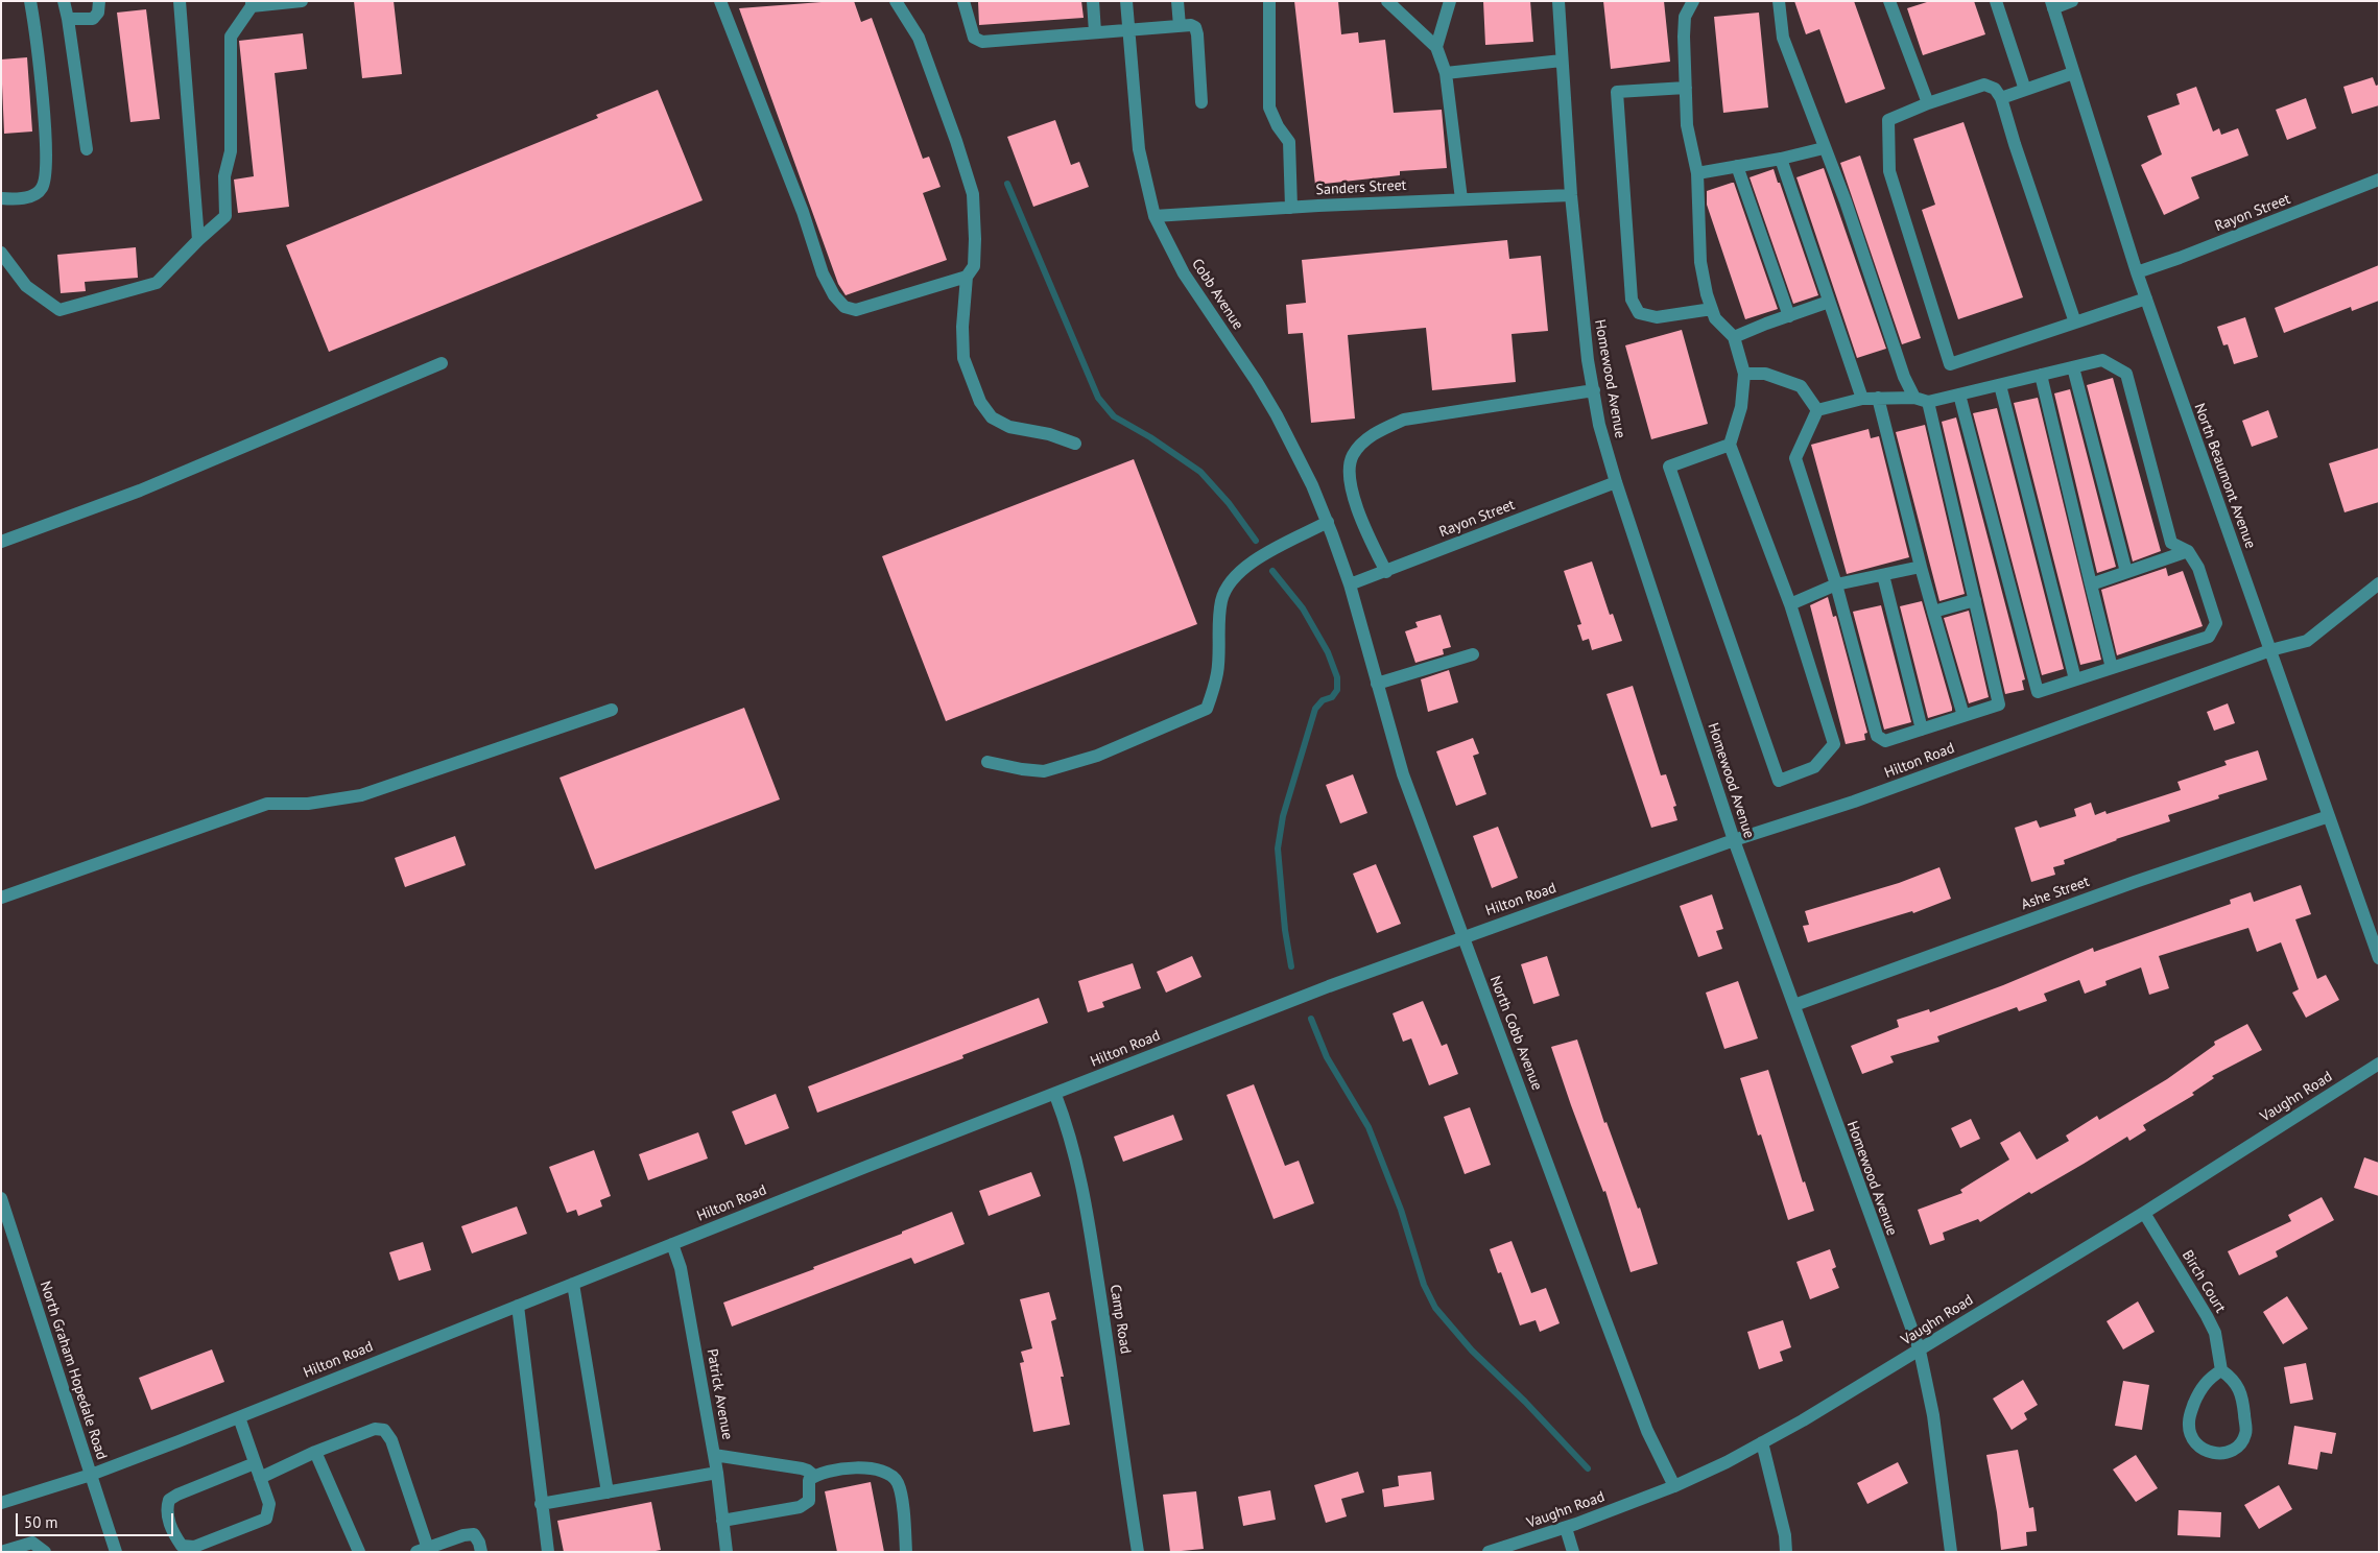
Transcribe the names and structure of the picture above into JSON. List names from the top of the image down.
{
  "streets": {
    "street": [
      "Sanders Street",
      "Rayon Street",
      "Cobb Avenue",
      "Homewood Avenue",
      "North Beaumont Avenue",
      "Hilton Road",
      "Ashe Street",
      "North Cobb Avenue",
      "Vaughn Road",
      "Birch Court",
      "Camp Road",
      "North Graham Hopedale Road",
      "Patrick Avenue"
    ]
  },
  "crossings": [
    ["Sanders Street", "Cobb Avenue"],
    ["Sanders Street", "Homewood Avenue"],
    ["Rayon Street", "Cobb Avenue"],
    ["Rayon Street", "Homewood Avenue"],
    ["Rayon Street", "North Beaumont Avenue"],
    ["Rayon Street", "North Cobb Avenue"],
    ["Cobb Avenue", "North Cobb Avenue"],
    ["Homewood Avenue", "Hilton Road"],
    ["Homewood Avenue", "Ashe Street"],
    ["Homewood Avenue", "Vaughn Road"],
    ["North Beaumont Avenue", "Hilton Road"],
    ["North Beaumont Avenue", "Ashe Street"],
    ["Hilton Road", "North Cobb Avenue"],
    ["Hilton Road", "Camp Road"],
    ["Hilton Road", "North Graham Hopedale Road"],
    ["Hilton Road", "Patrick Avenue"],
    ["North Cobb Avenue", "Vaughn Road"],
    ["Vaughn Road", "Birch Court"]
  ],
  "scale_bar": "50 m"
}
